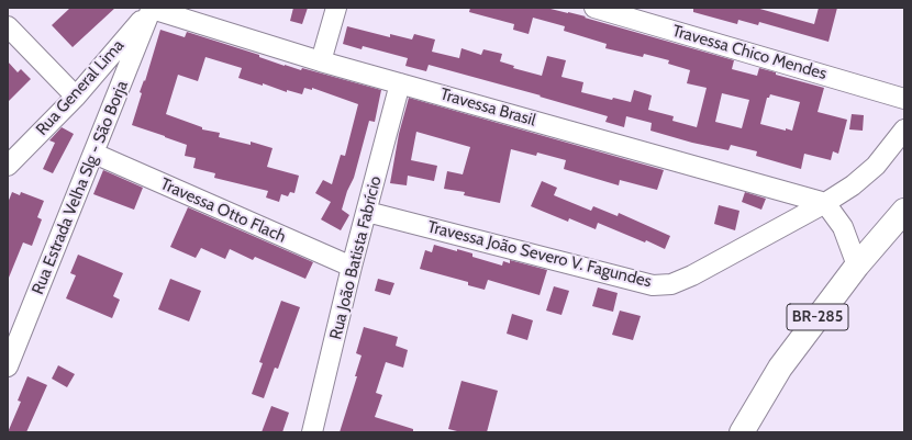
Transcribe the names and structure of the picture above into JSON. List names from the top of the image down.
{
  "streets": {
    "highway": ["BR-285"],
    "street": [
      "Travessa Chico Mendes",
      "Rua General Lima",
      "Travessa Brasil",
      "Rua Estrada Velha Slg - São Borja",
      "Travessa Otto Flach",
      "Travessa João Severo V. Fagundes",
      "Rua João Batista Fabrício"
    ]
  },
  "crossings": [
    ["Rua General Lima", "Travessa Brasil"],
    ["Rua General Lima", "Rua Estrada Velha Slg - São Borja"],
    ["Travessa Brasil", "Rua Estrada Velha Slg - São Borja"],
    ["Travessa Brasil", "Travessa João Severo V. Fagundes"],
    ["Travessa Brasil", "Rua João Batista Fabrício"],
    ["Rua Estrada Velha Slg - São Borja", "Travessa Otto Flach"],
    ["Travessa Otto Flach", "Rua João Batista Fabrício"],
    ["Travessa João Severo V. Fagundes", "Rua João Batista Fabrício"]
  ]
}
